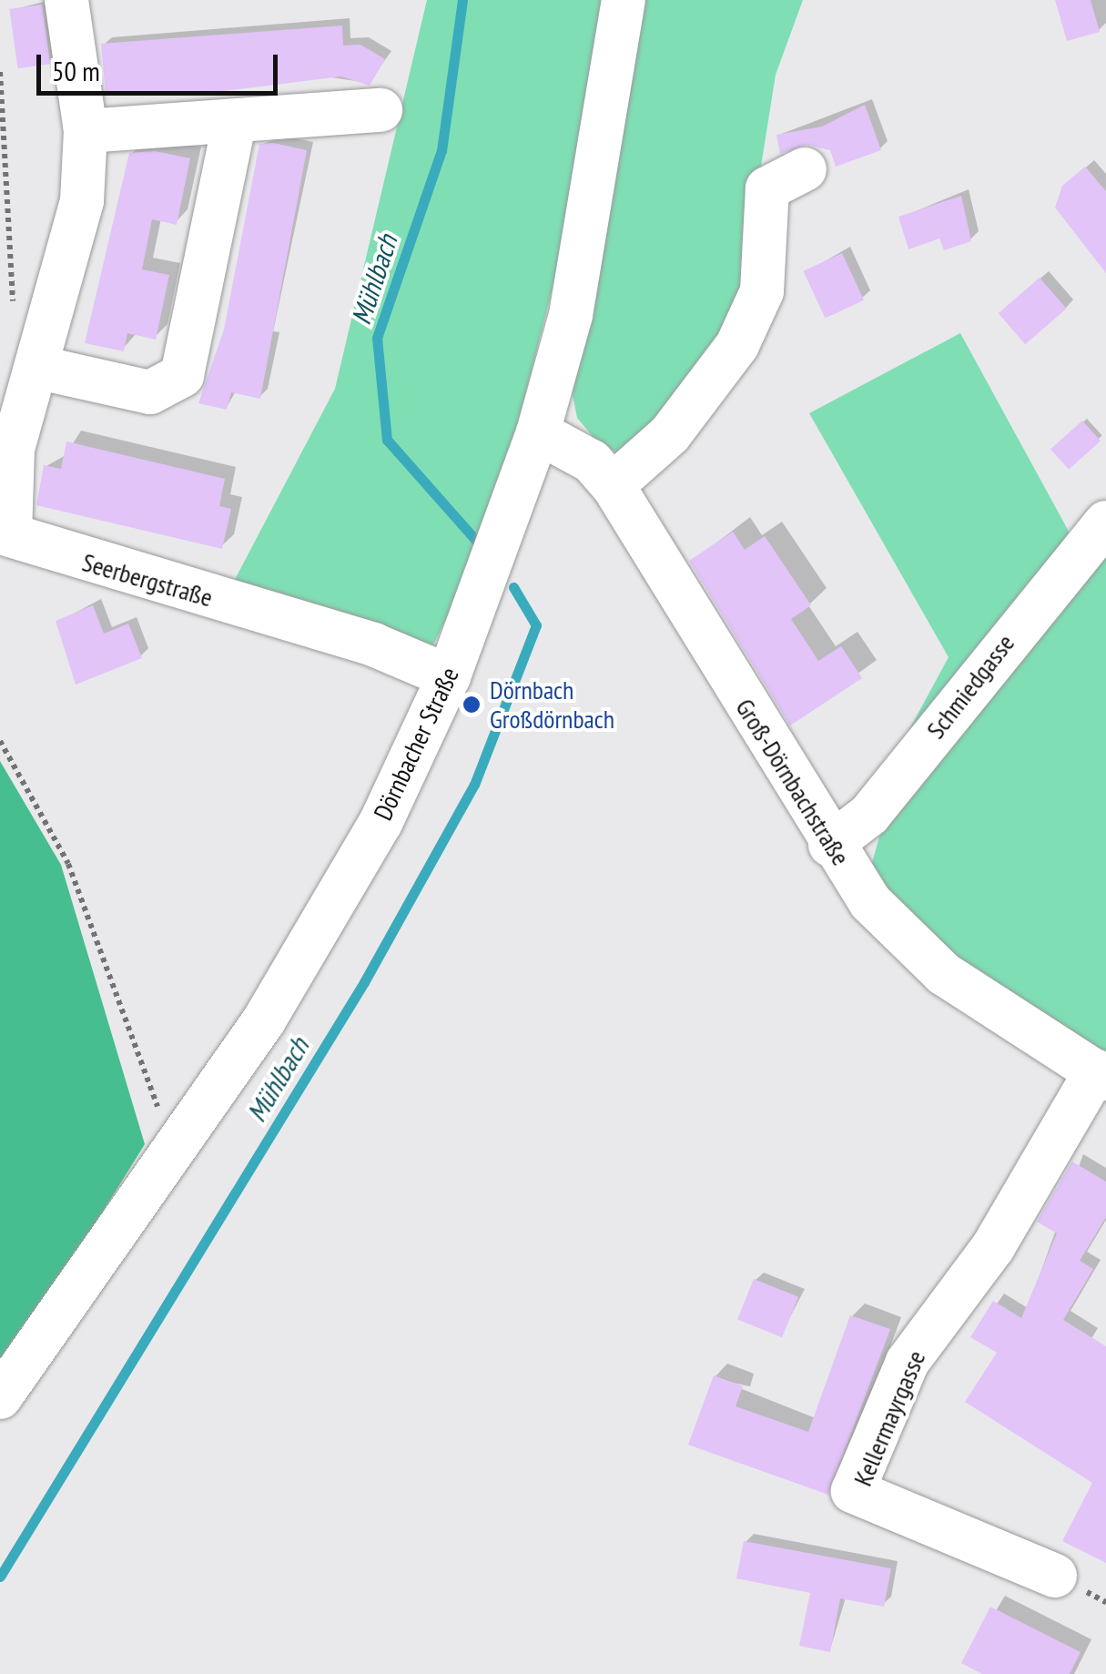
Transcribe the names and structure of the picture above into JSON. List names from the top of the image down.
{
  "streets": {
    "street": [
      "Seerbergstraße",
      "Schmiedgasse",
      "Dörnbacher Straße",
      "Groß-Dörnbachstraße",
      "Kellermayrgasse"
    ]
  },
  "crossings": [
    ["Seerbergstraße", "Dörnbacher Straße"],
    ["Schmiedgasse", "Groß-Dörnbachstraße"],
    ["Dörnbacher Straße", "Groß-Dörnbachstraße"],
    ["Groß-Dörnbachstraße", "Kellermayrgasse"]
  ],
  "water": ["Mühlbach"],
  "places": ["Dörnbach Großdörnbach"],
  "scale_bar": "50 m"
}
